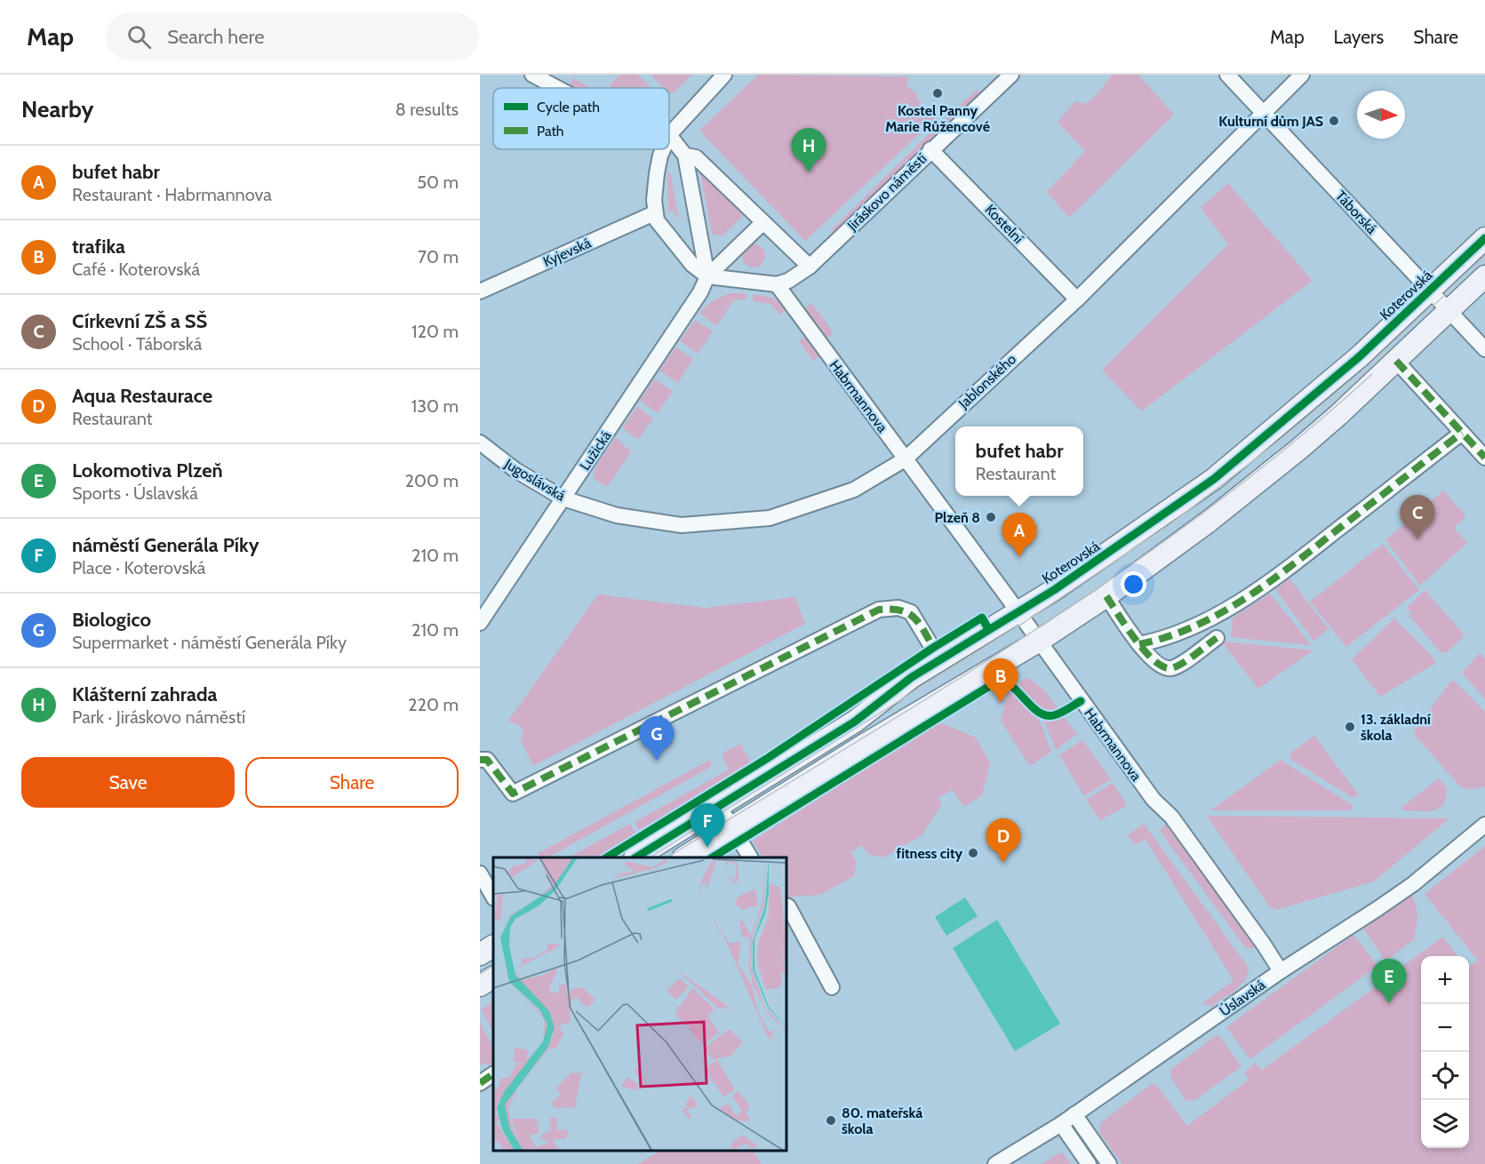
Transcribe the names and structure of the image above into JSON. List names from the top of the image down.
{
  "streets": {
    "street": [
      "Jiráskovo náměstí",
      "Táborská",
      "Kostelní",
      "Kyjevská",
      "Koterovská",
      "Jablonského",
      "Habrmannova",
      "Lužická",
      "Jugoslávská",
      "Úslavská"
    ]
  },
  "crossings": [
    ["Jiráskovo náměstí", "Kostelní"],
    ["Jiráskovo náměstí", "Habrmannova"],
    ["Táborská", "Koterovská"],
    ["Táborská", "Jablonského"],
    ["Kostelní", "Jablonského"],
    ["Koterovská", "Habrmannova"],
    ["Jablonského", "Habrmannova"],
    ["Jablonského", "Jugoslávská"],
    ["Habrmannova", "Úslavská"],
    ["Lužická", "Jugoslávská"]
  ],
  "places": [
    "Kostel Panny Marie Růžencové",
    "Kulturní dům JAS",
    "Plzeň 8",
    "13. základní škola",
    "fitness city",
    "80. mateřská škola"
  ],
  "legend": ["Cycle path", "Path"],
  "north": "right",
  "page": {
    "header": "Map",
    "search": "Search here",
    "nav": ["Map", "Layers", "Share"],
    "heading": ["Nearby", "8 results"],
    "pins": [
      "H",
      "C",
      "A",
      "B",
      "G",
      "F",
      "D",
      "E"
    ],
    "list": [
      {
        "mark": "A",
        "name": "bufet habr",
        "note": "Restaurant · Habrmannova",
        "value": "50 m"
      },
      {
        "mark": "B",
        "name": "trafika",
        "note": "Café · Koterovská",
        "value": "70 m"
      },
      {
        "mark": "C",
        "name": "Církevní ZŠ a SŠ",
        "note": "School · Táborská",
        "value": "120 m"
      },
      {
        "mark": "D",
        "name": "Aqua Restaurace",
        "note": "Restaurant",
        "value": "130 m"
      },
      {
        "mark": "E",
        "name": "Lokomotiva Plzeň",
        "note": "Sports · Úslavská",
        "value": "200 m"
      },
      {
        "mark": "F",
        "name": "náměstí Generála Píky",
        "note": "Place · Koterovská",
        "value": "210 m"
      },
      {
        "mark": "G",
        "name": "Biologico",
        "note": "Supermarket · náměstí Generála Píky",
        "value": "210 m"
      },
      {
        "mark": "H",
        "name": "Klášterní zahrada",
        "note": "Park · Jiráskovo náměstí",
        "value": "220 m"
      }
    ],
    "popup": ["bufet habr", "Restaurant"],
    "buttons": ["Save", "Share"],
    "map_buttons": ["+", "−"]
  }
}
